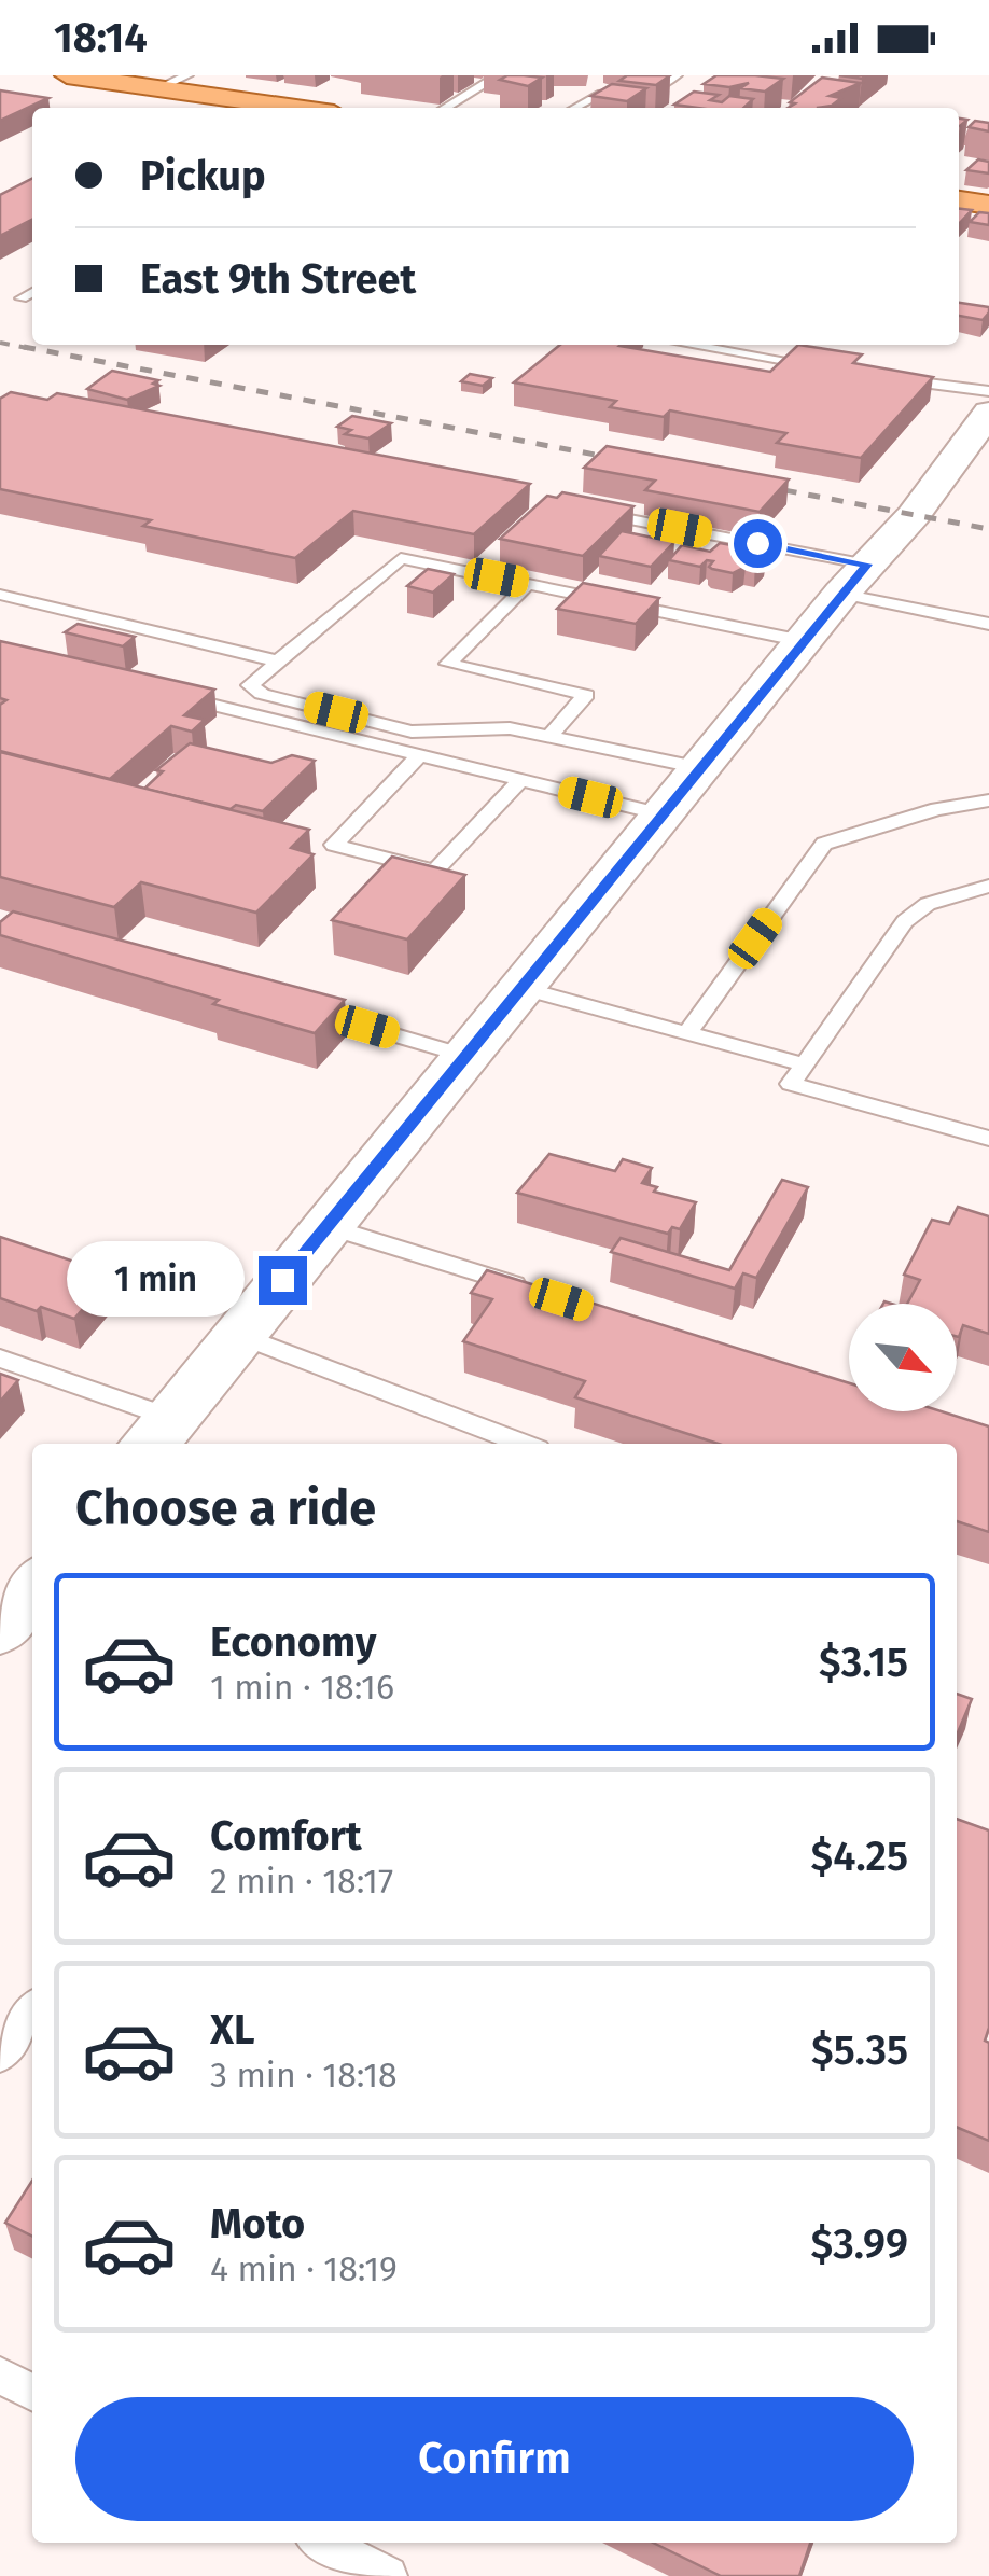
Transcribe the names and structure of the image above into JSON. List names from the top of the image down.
{
  "north": "bottom right",
  "page": {
    "status": "18:14",
    "banner": ["Pickup", "East 9th Street"],
    "bubble": "1 min",
    "heading": "Choose a ride",
    "list": [
      {
        "name": "Economy",
        "note": "1 min · 18:16",
        "value": "$3.15"
      },
      {
        "name": "Comfort",
        "note": "2 min · 18:17",
        "value": "$4.25"
      },
      {
        "name": "XL",
        "note": "3 min · 18:18",
        "value": "$5.35"
      },
      {
        "name": "Moto",
        "note": "4 min · 18:19",
        "value": "$3.99"
      }
    ],
    "buttons": "Confirm"
  }
}
